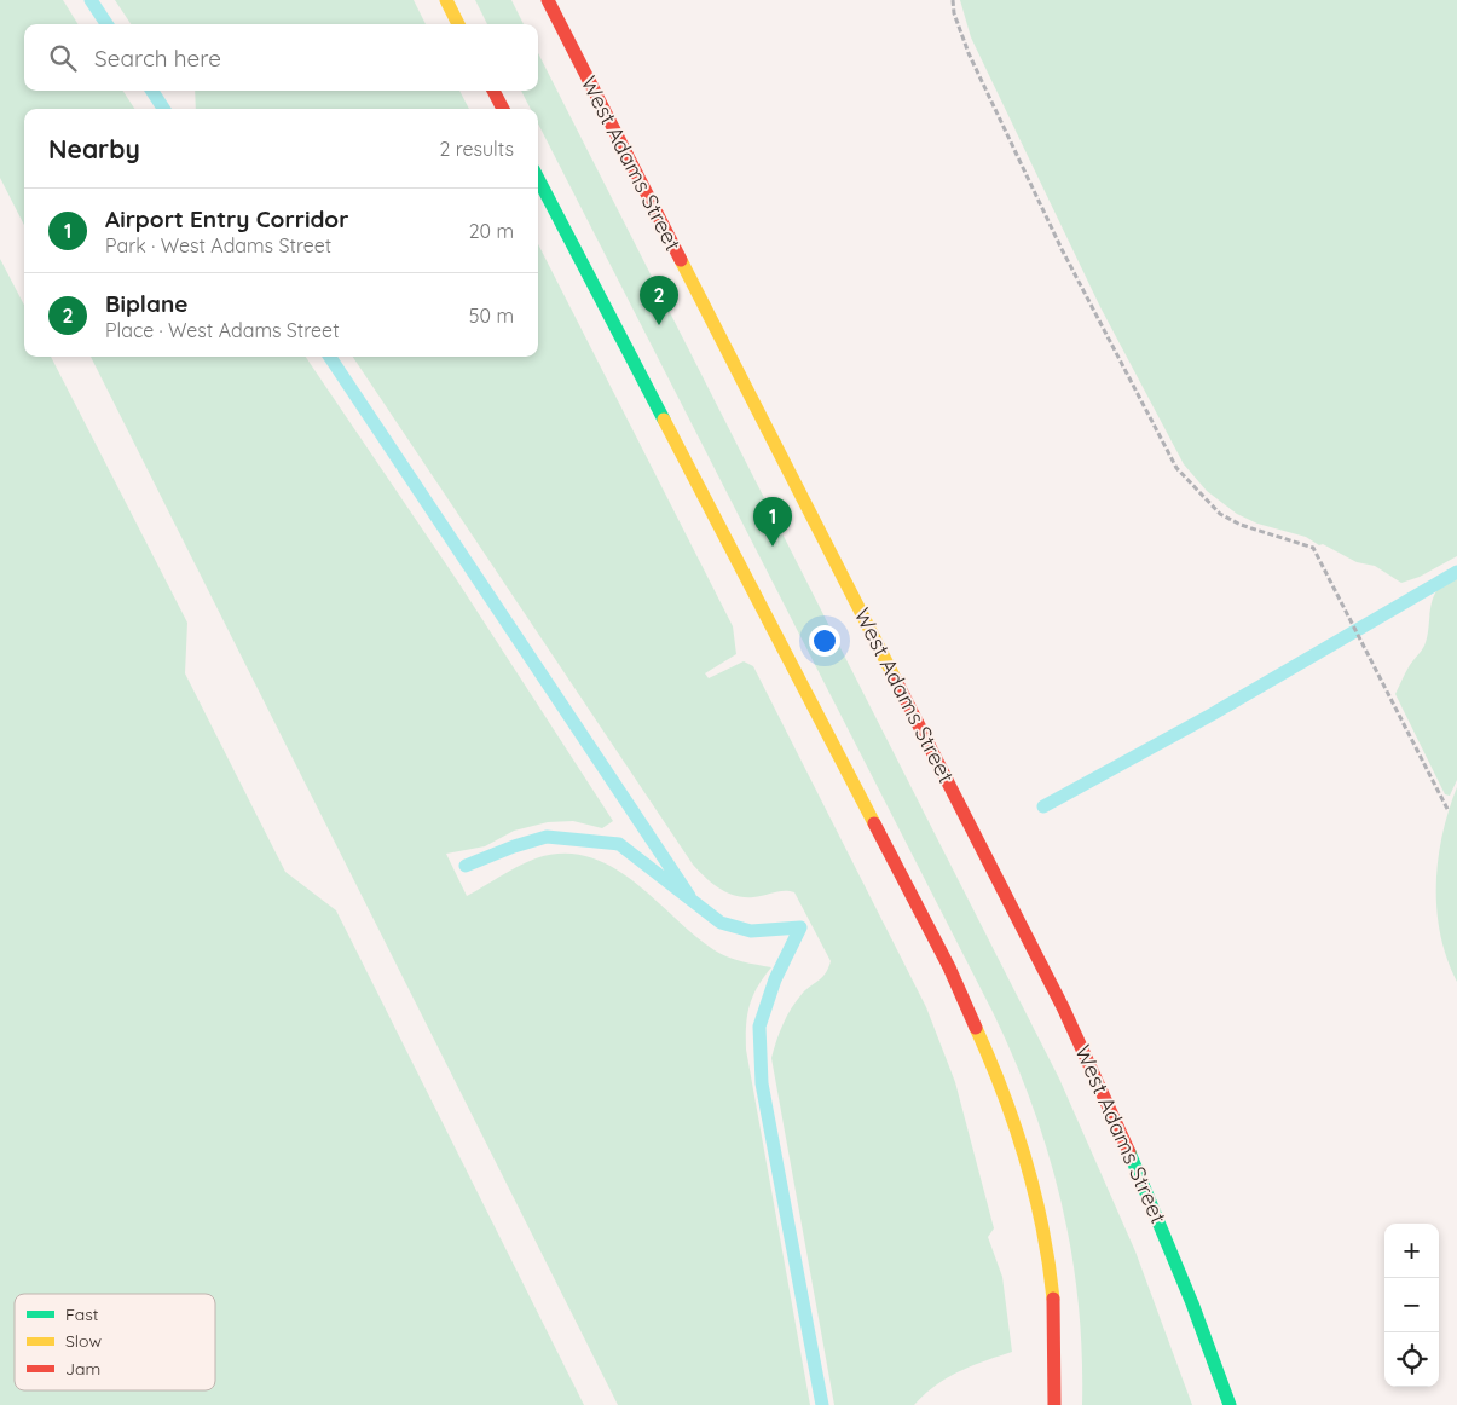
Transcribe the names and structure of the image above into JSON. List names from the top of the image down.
{
  "streets": {
    "main road": ["West Adams Street"]
  },
  "legend": ["Fast", "Slow", "Jam"],
  "page": {
    "search": "Search here",
    "heading": ["Nearby", "2 results"],
    "list": [
      {
        "mark": "1",
        "name": "Airport Entry Corridor",
        "note": "Park · West Adams Street",
        "value": "20 m"
      },
      {
        "mark": "2",
        "name": "Biplane",
        "note": "Place · West Adams Street",
        "value": "50 m"
      }
    ],
    "pins": ["2", "1"],
    "map_buttons": ["+", "−"]
  }
}
